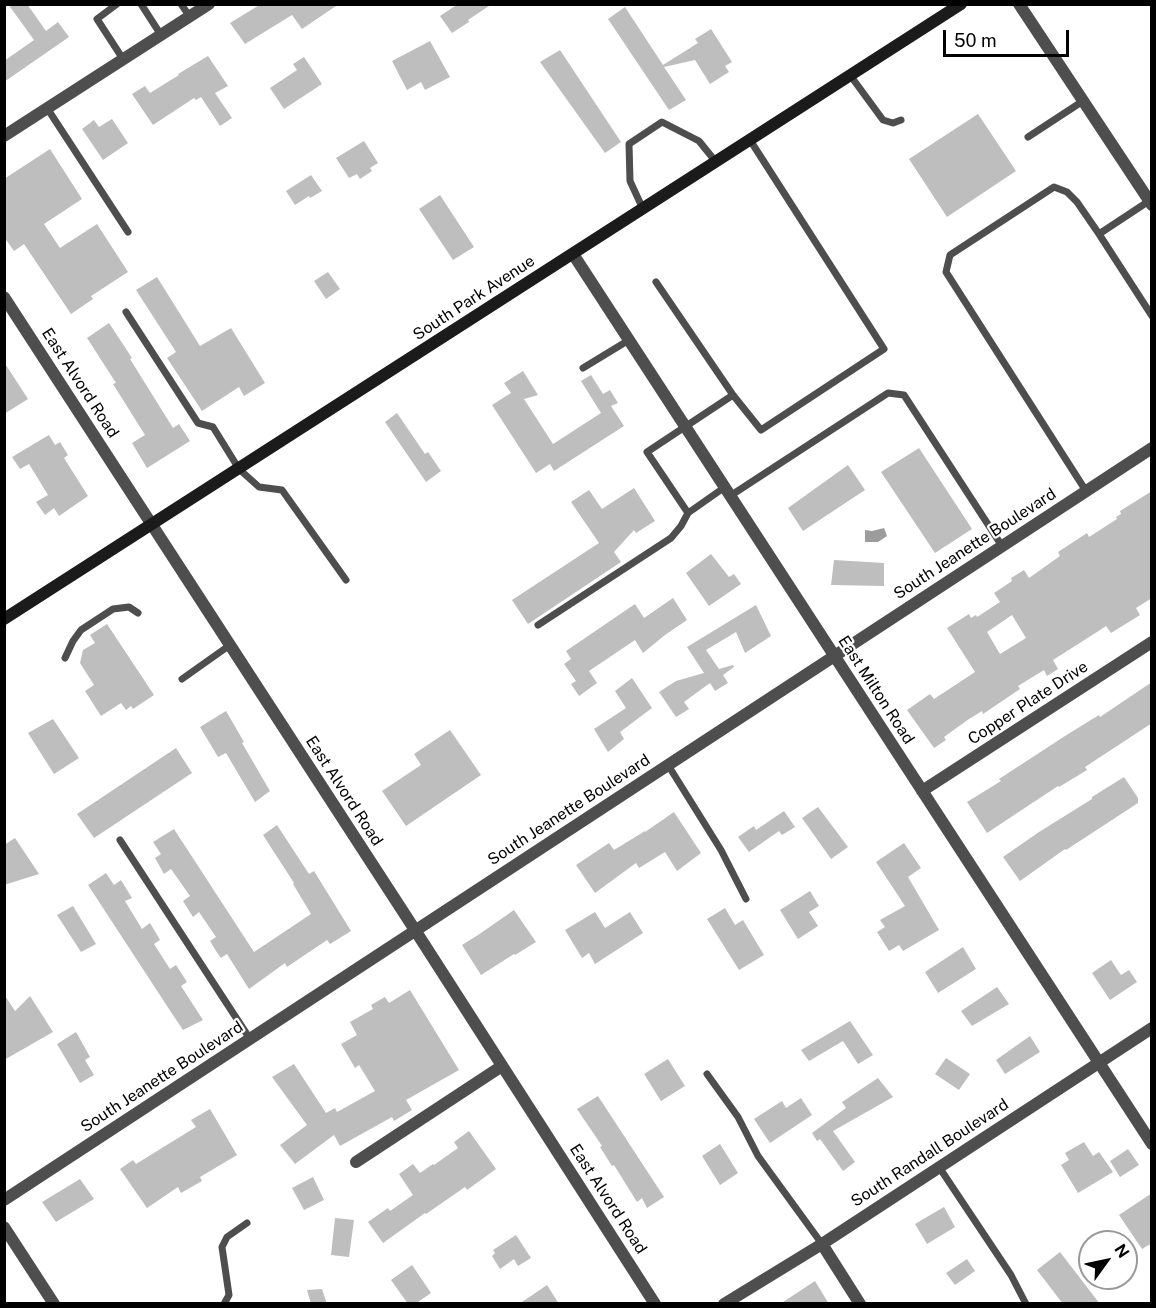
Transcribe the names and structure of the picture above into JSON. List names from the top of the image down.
{
  "streets": {
    "main road": ["South Park Avenue"],
    "street": [
      "East Alvord Road",
      "South Jeanette Boulevard",
      "East Milton Road",
      "Copper Plate Drive",
      "South Randall Boulevard"
    ]
  },
  "crossings": [
    ["South Park Avenue", "East Alvord Road"],
    ["South Park Avenue", "East Milton Road"],
    ["East Alvord Road", "South Jeanette Boulevard"],
    ["South Jeanette Boulevard", "East Milton Road"],
    ["East Milton Road", "Copper Plate Drive"],
    ["East Milton Road", "South Randall Boulevard"]
  ],
  "scale_bar": "50 m",
  "north": "top right"
}
